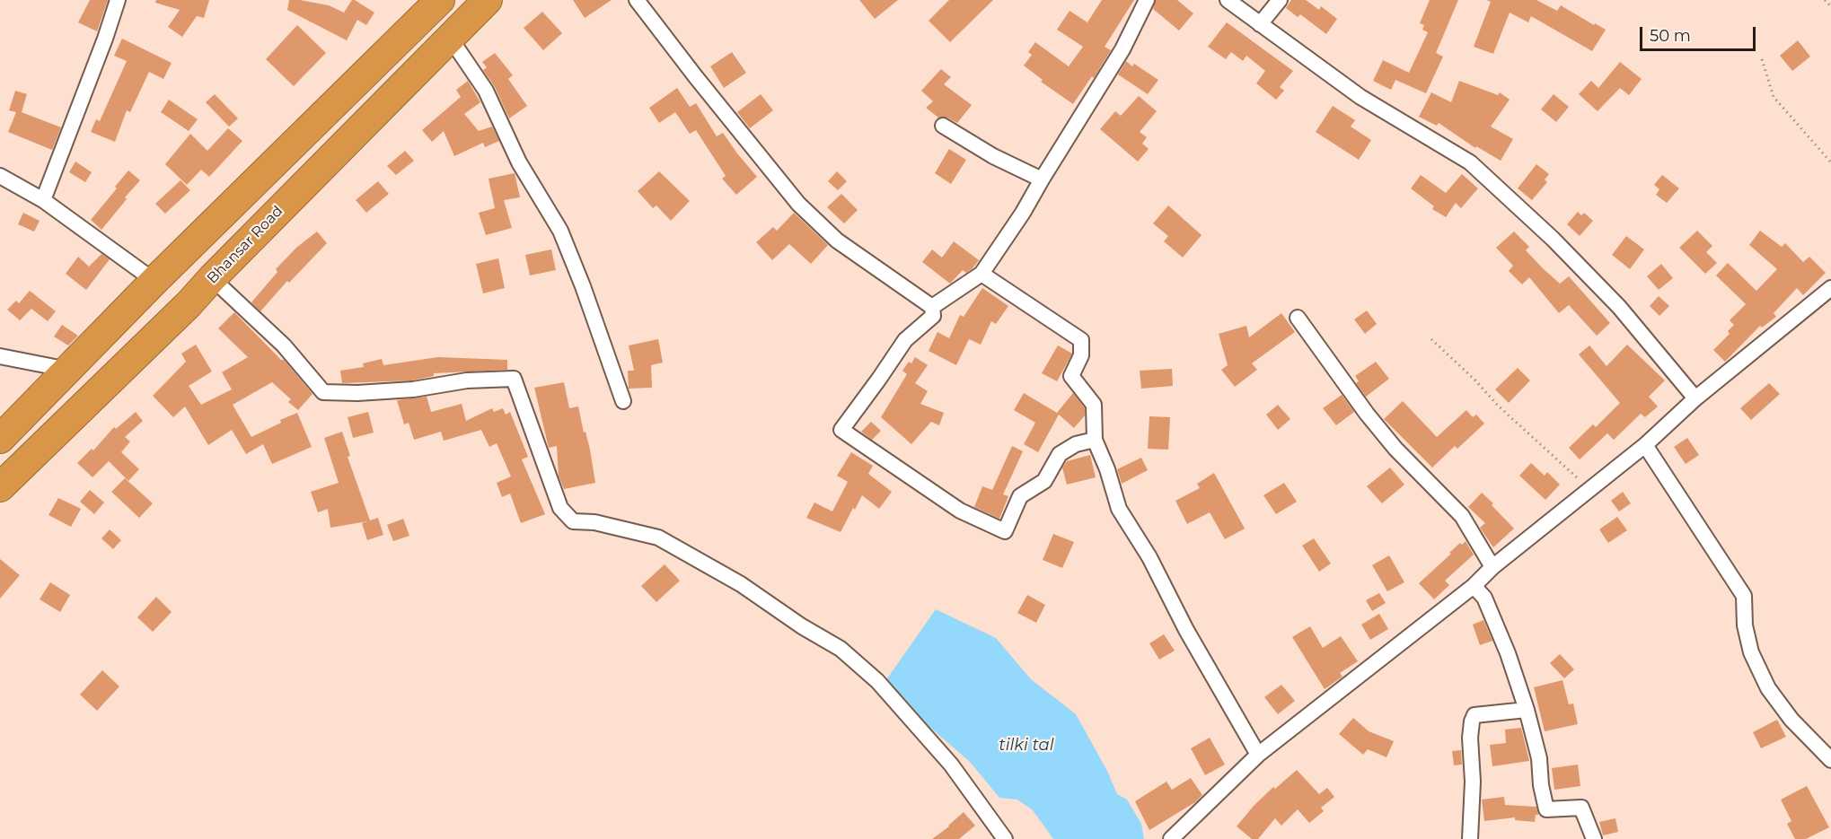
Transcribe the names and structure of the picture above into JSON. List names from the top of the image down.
{
  "streets": {
    "highway": ["Bhansar Road"]
  },
  "water": ["tilki tal"],
  "scale_bar": "50 m"
}
